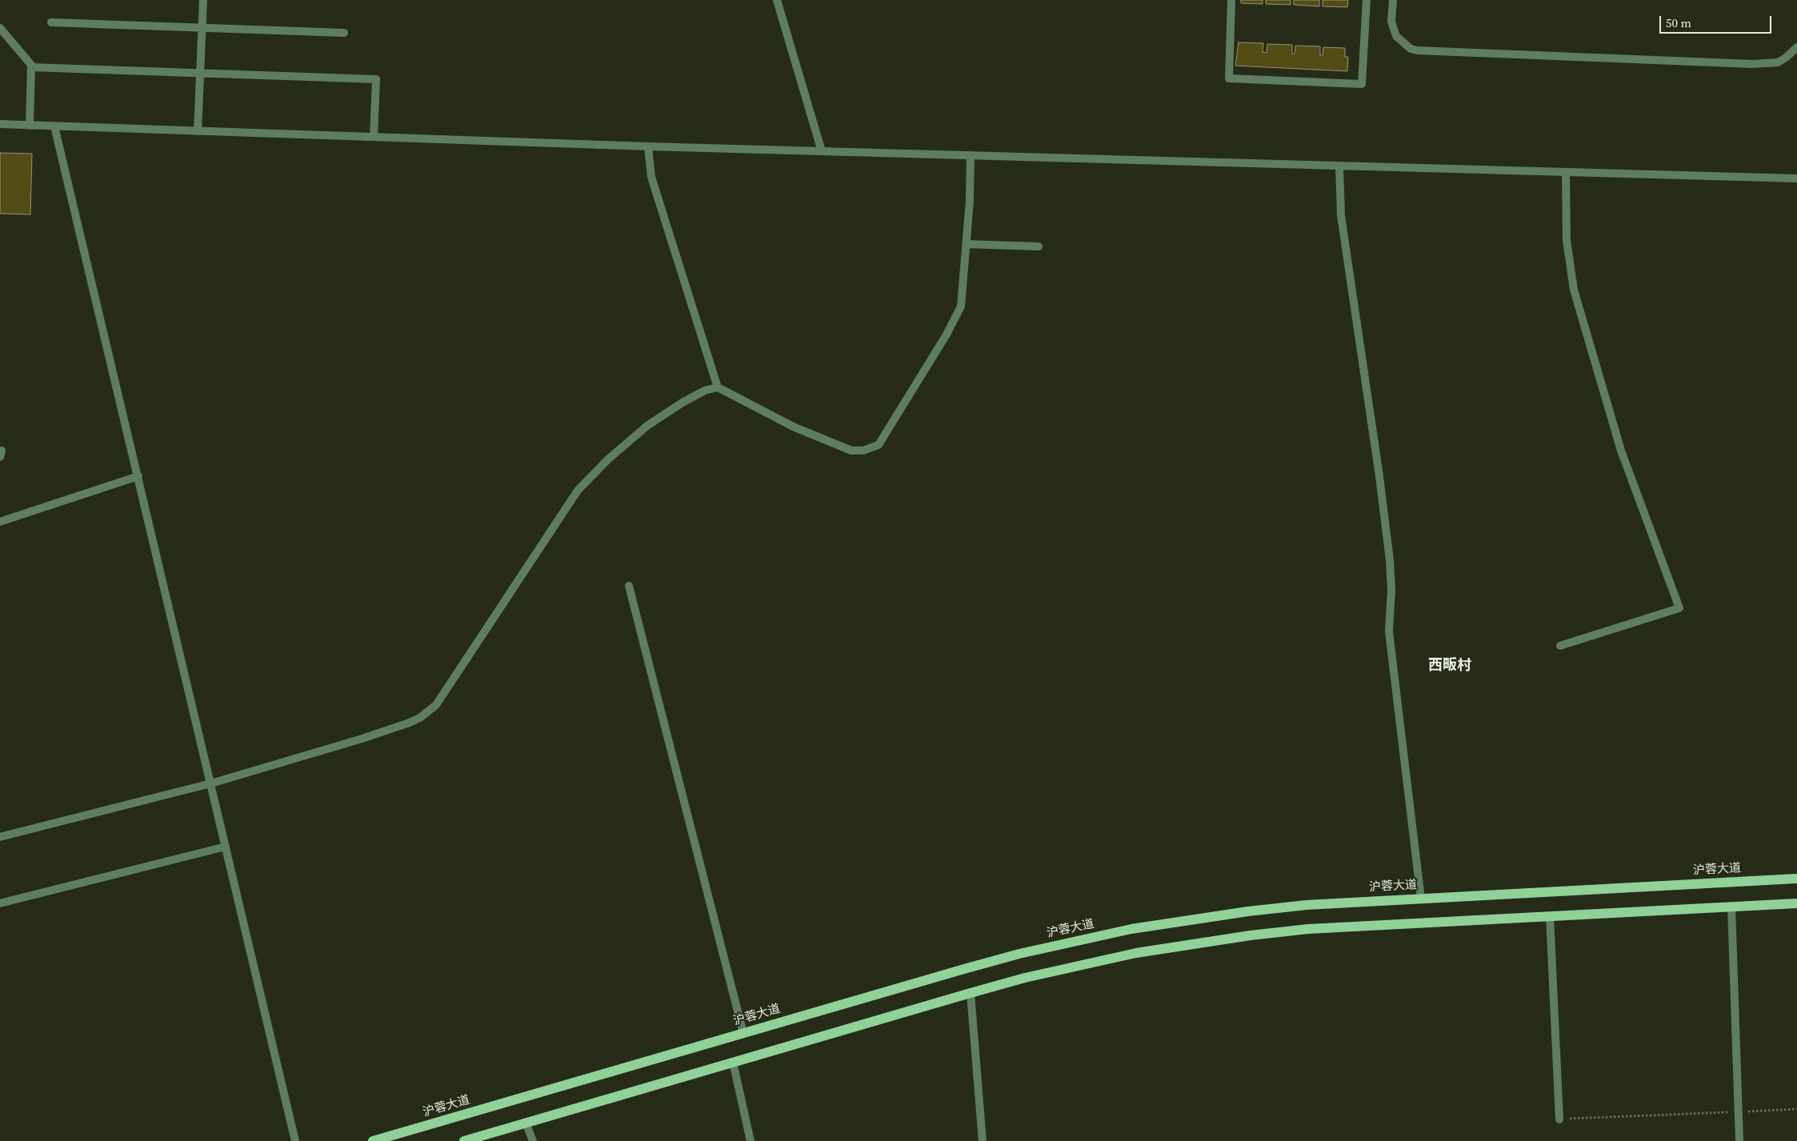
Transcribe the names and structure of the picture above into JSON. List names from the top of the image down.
{
  "streets": {
    "main road": ["沪蓉大道"]
  },
  "districts": ["西畈村"],
  "scale_bar": "50 m"
}
